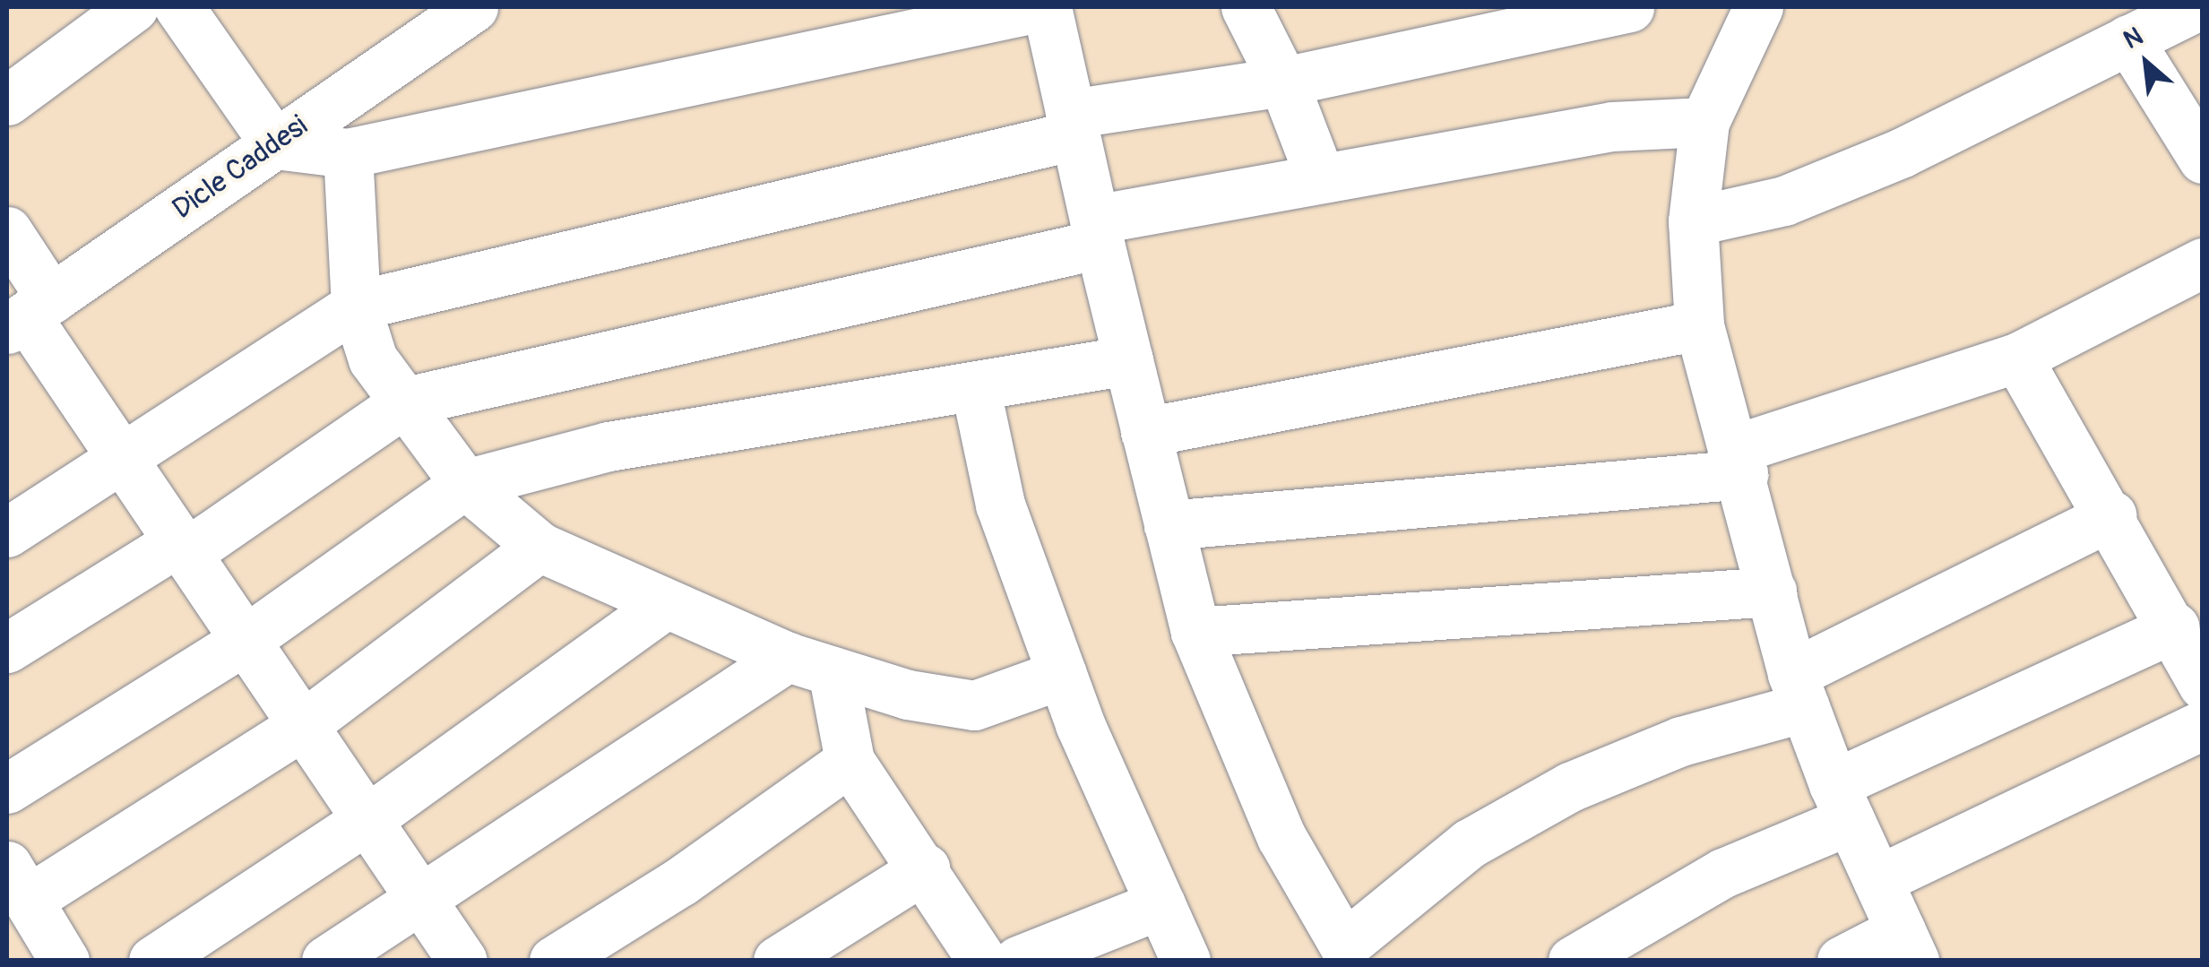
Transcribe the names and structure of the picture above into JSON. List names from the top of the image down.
{
  "streets": {
    "street": ["Dicle Caddesi"]
  },
  "north": "top left"
}
